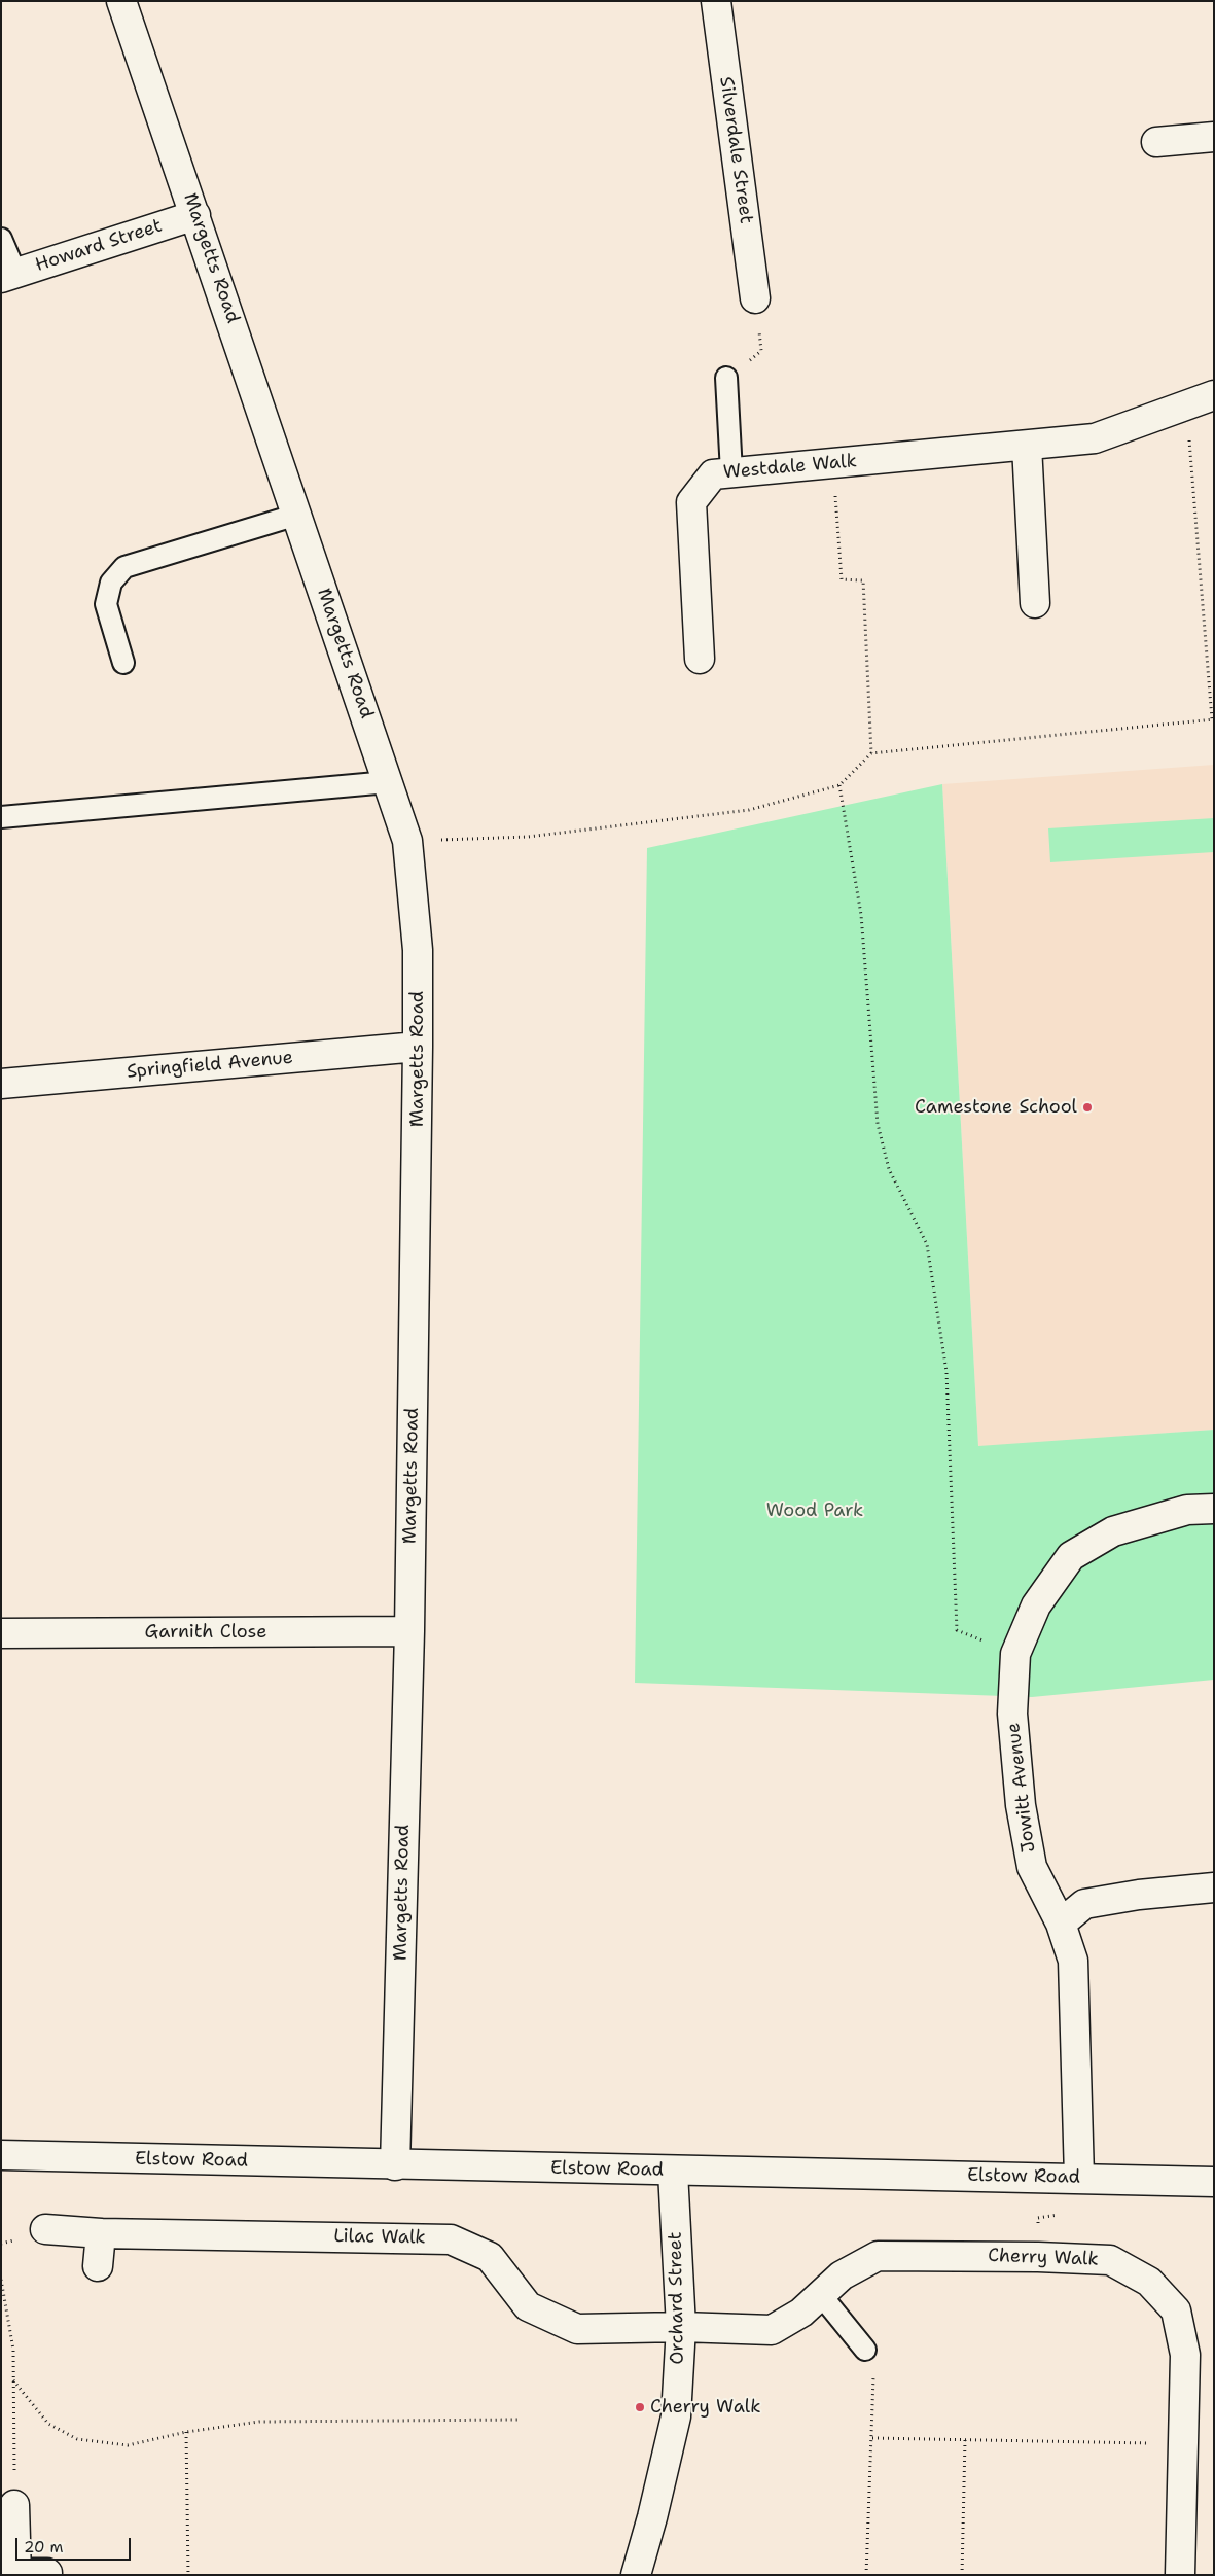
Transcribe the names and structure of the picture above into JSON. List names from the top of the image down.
{
  "streets": {
    "street": [
      "Silverdale Street",
      "Howard Street",
      "Margetts Road",
      "Westdale Walk",
      "Springfield Avenue",
      "Garnith Close",
      "Jowitt Avenue",
      "Elstow Road",
      "Lilac Walk",
      "Cherry Walk",
      "Orchard Street"
    ]
  },
  "crossings": [
    ["Howard Street", "Margetts Road"],
    ["Margetts Road", "Springfield Avenue"],
    ["Margetts Road", "Garnith Close"],
    ["Margetts Road", "Elstow Road"],
    ["Jowitt Avenue", "Elstow Road"],
    ["Elstow Road", "Orchard Street"],
    ["Lilac Walk", "Cherry Walk"],
    ["Lilac Walk", "Orchard Street"],
    ["Cherry Walk", "Orchard Street"]
  ],
  "parks": ["Wood Park"],
  "places": ["Camestone School", "Cherry Walk"],
  "scale_bar": "20 m"
}
